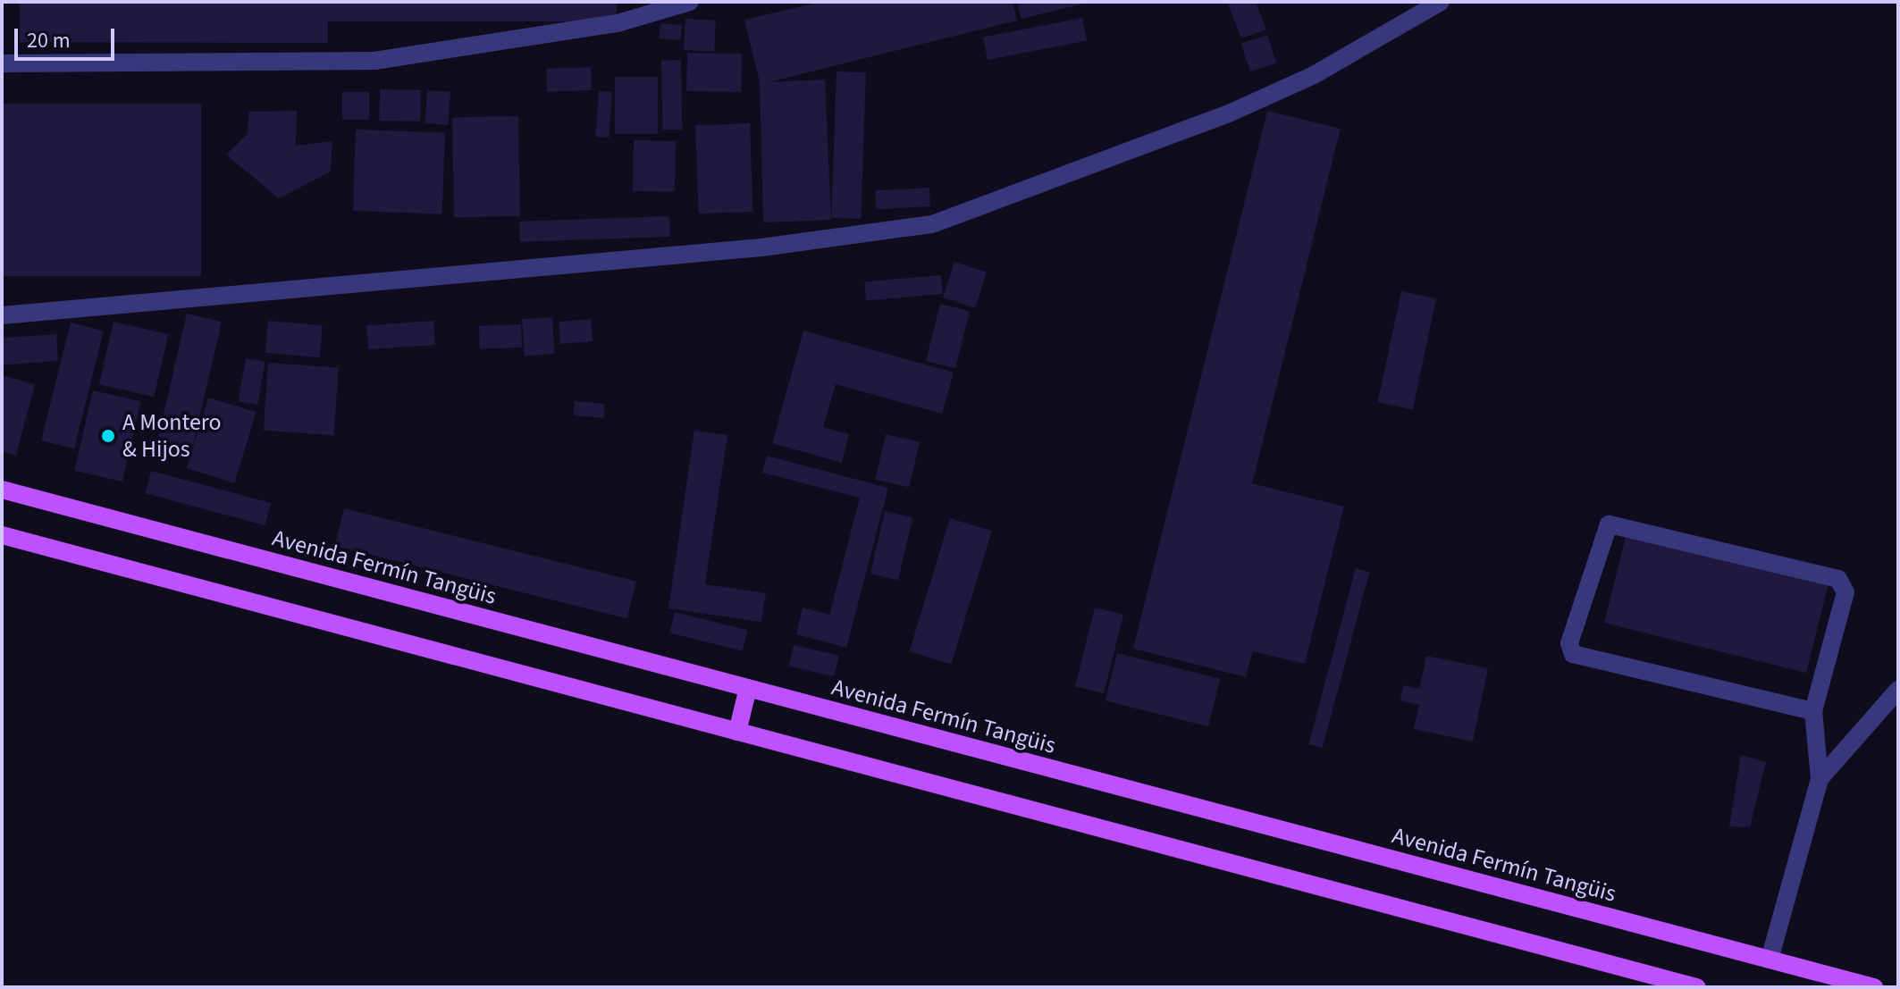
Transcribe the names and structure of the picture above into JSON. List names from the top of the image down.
{
  "streets": {
    "main road": ["Avenida Fermín Tangüis"]
  },
  "places": ["A Montero & Hijos"],
  "scale_bar": "20 m"
}
